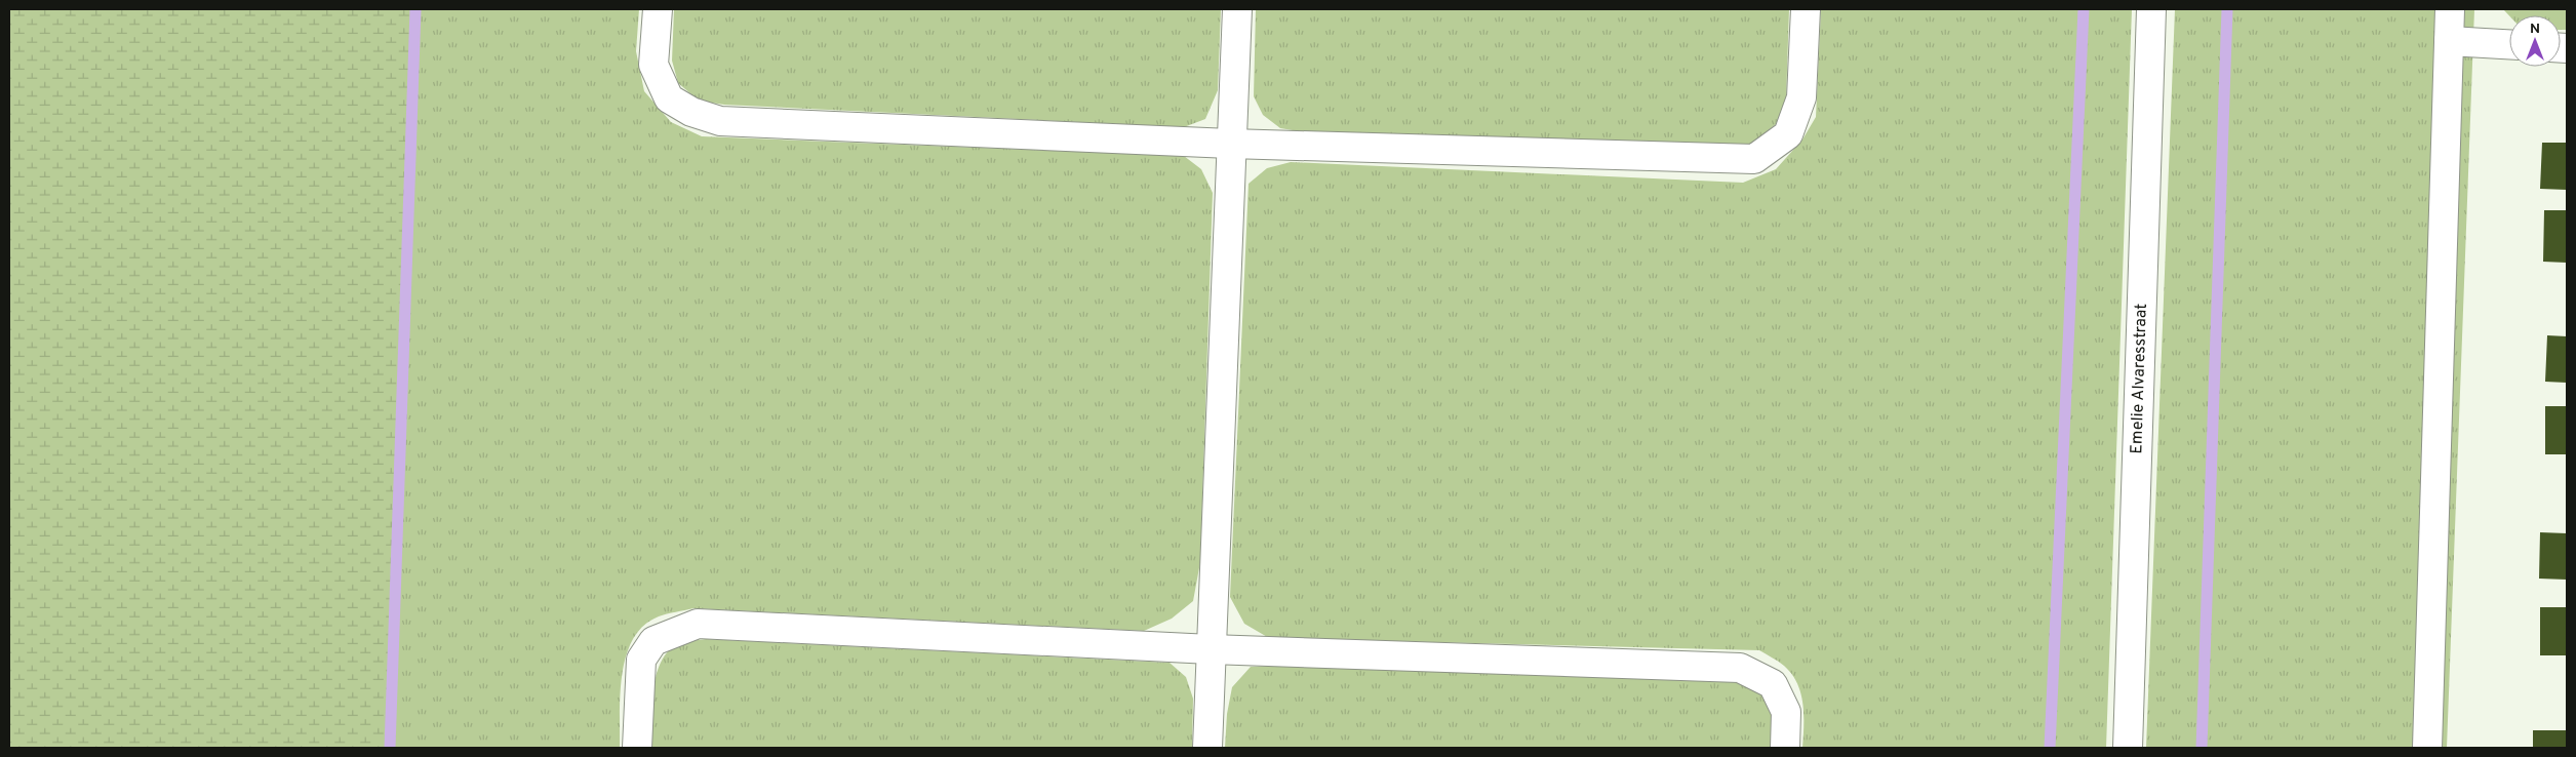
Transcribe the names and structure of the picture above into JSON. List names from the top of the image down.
{
  "streets": {
    "street": ["Emelie Alvaresstraat"]
  },
  "north": "top"
}
